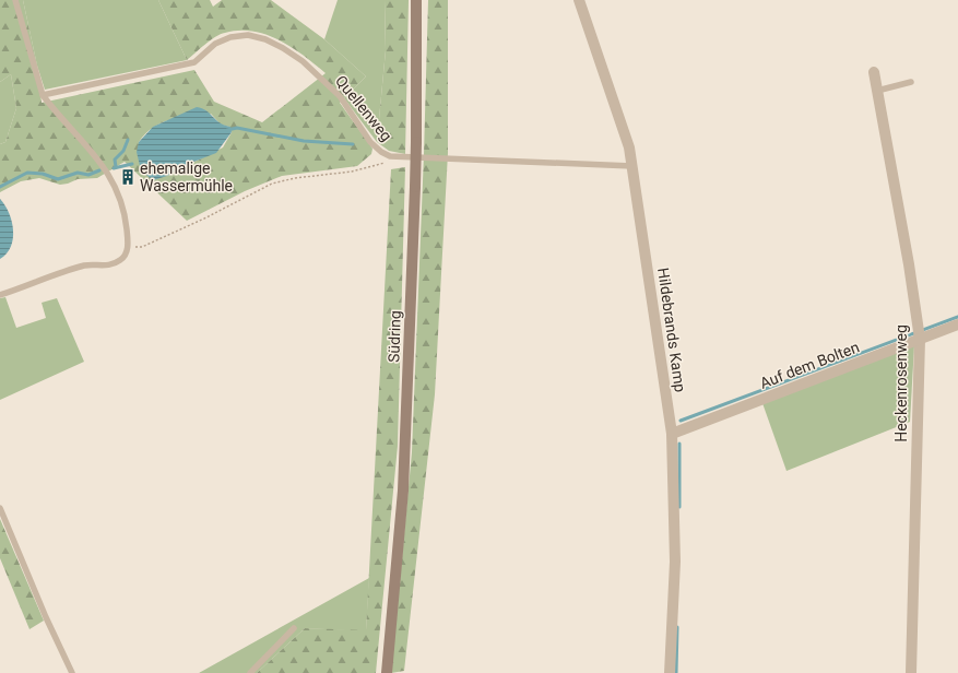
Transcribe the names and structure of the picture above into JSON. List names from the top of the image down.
{
  "streets": {
    "main road": ["Südring"],
    "street": ["Hildebrands Kamp", "Auf dem Bolten", "Heckenrosenweg"],
    "lane": ["Quellenweg"]
  },
  "crossings": [
    ["Quellenweg", "Hildebrands Kamp"],
    ["Hildebrands Kamp", "Auf dem Bolten"],
    ["Auf dem Bolten", "Heckenrosenweg"]
  ],
  "places": {
    "building": ["ehemalige Wassermühle"]
  }
}
